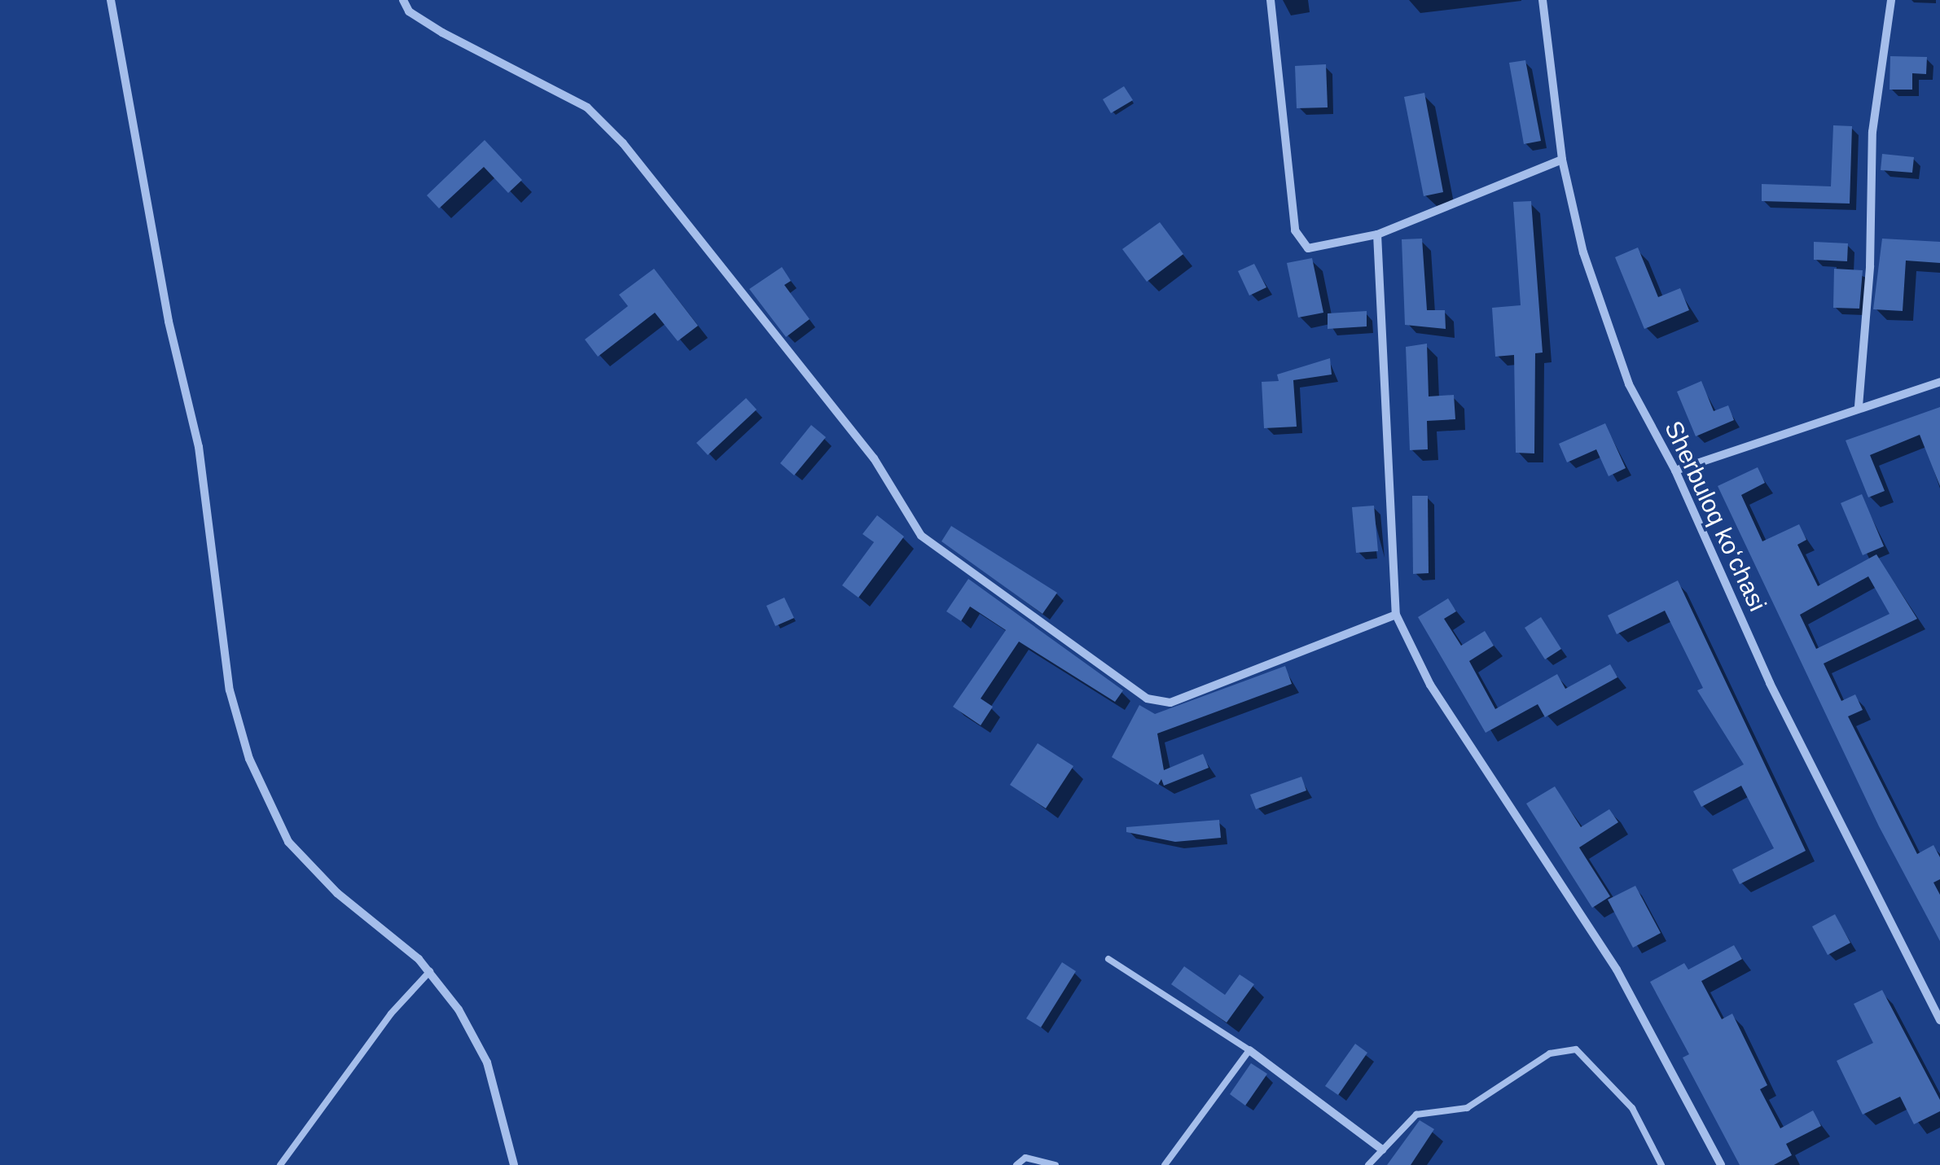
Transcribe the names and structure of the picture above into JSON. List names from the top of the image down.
{
  "streets": {
    "street": ["Sherbuloq koʻchasi"]
  }
}
